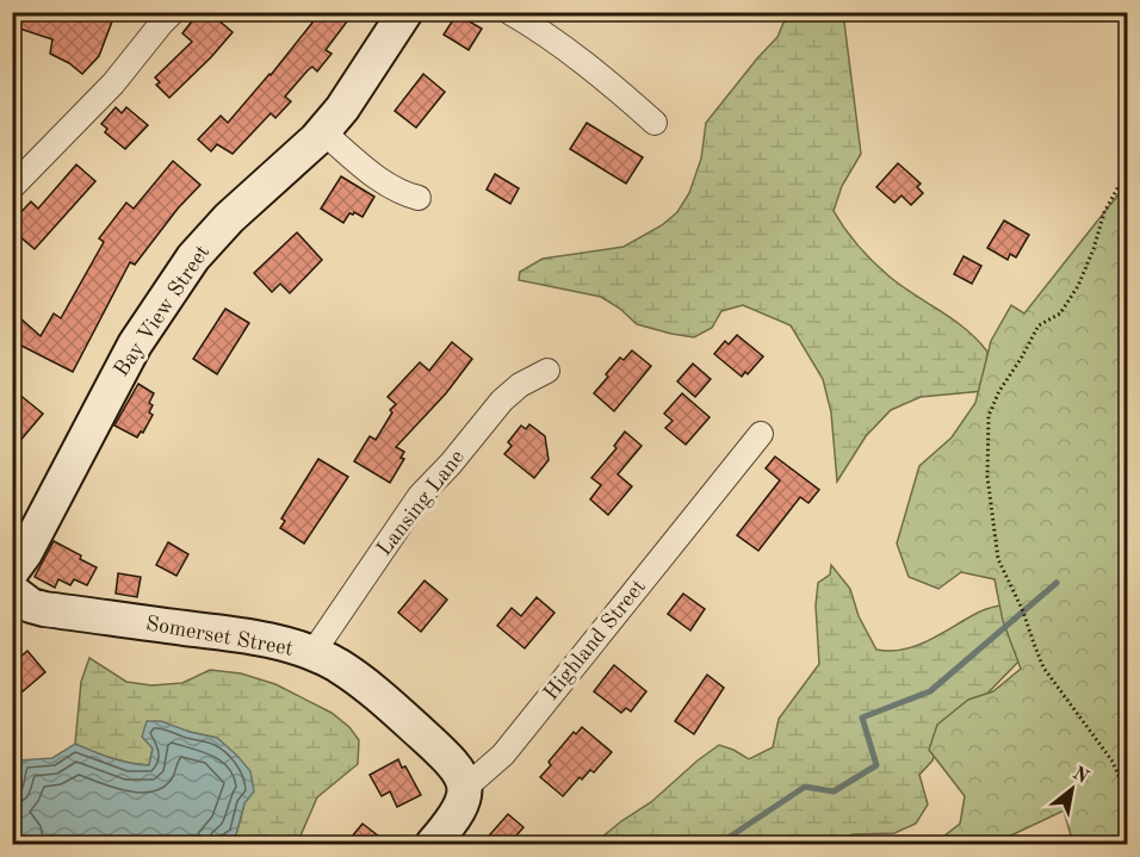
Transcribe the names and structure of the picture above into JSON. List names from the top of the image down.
{
  "streets": {
    "street": [
      "Bay View Street",
      "Lansing Lane",
      "Somerset Street",
      "Highland Street"
    ]
  },
  "crossings": [
    ["Lansing Lane", "Somerset Street"],
    ["Somerset Street", "Highland Street"]
  ],
  "north": "top right"
}
